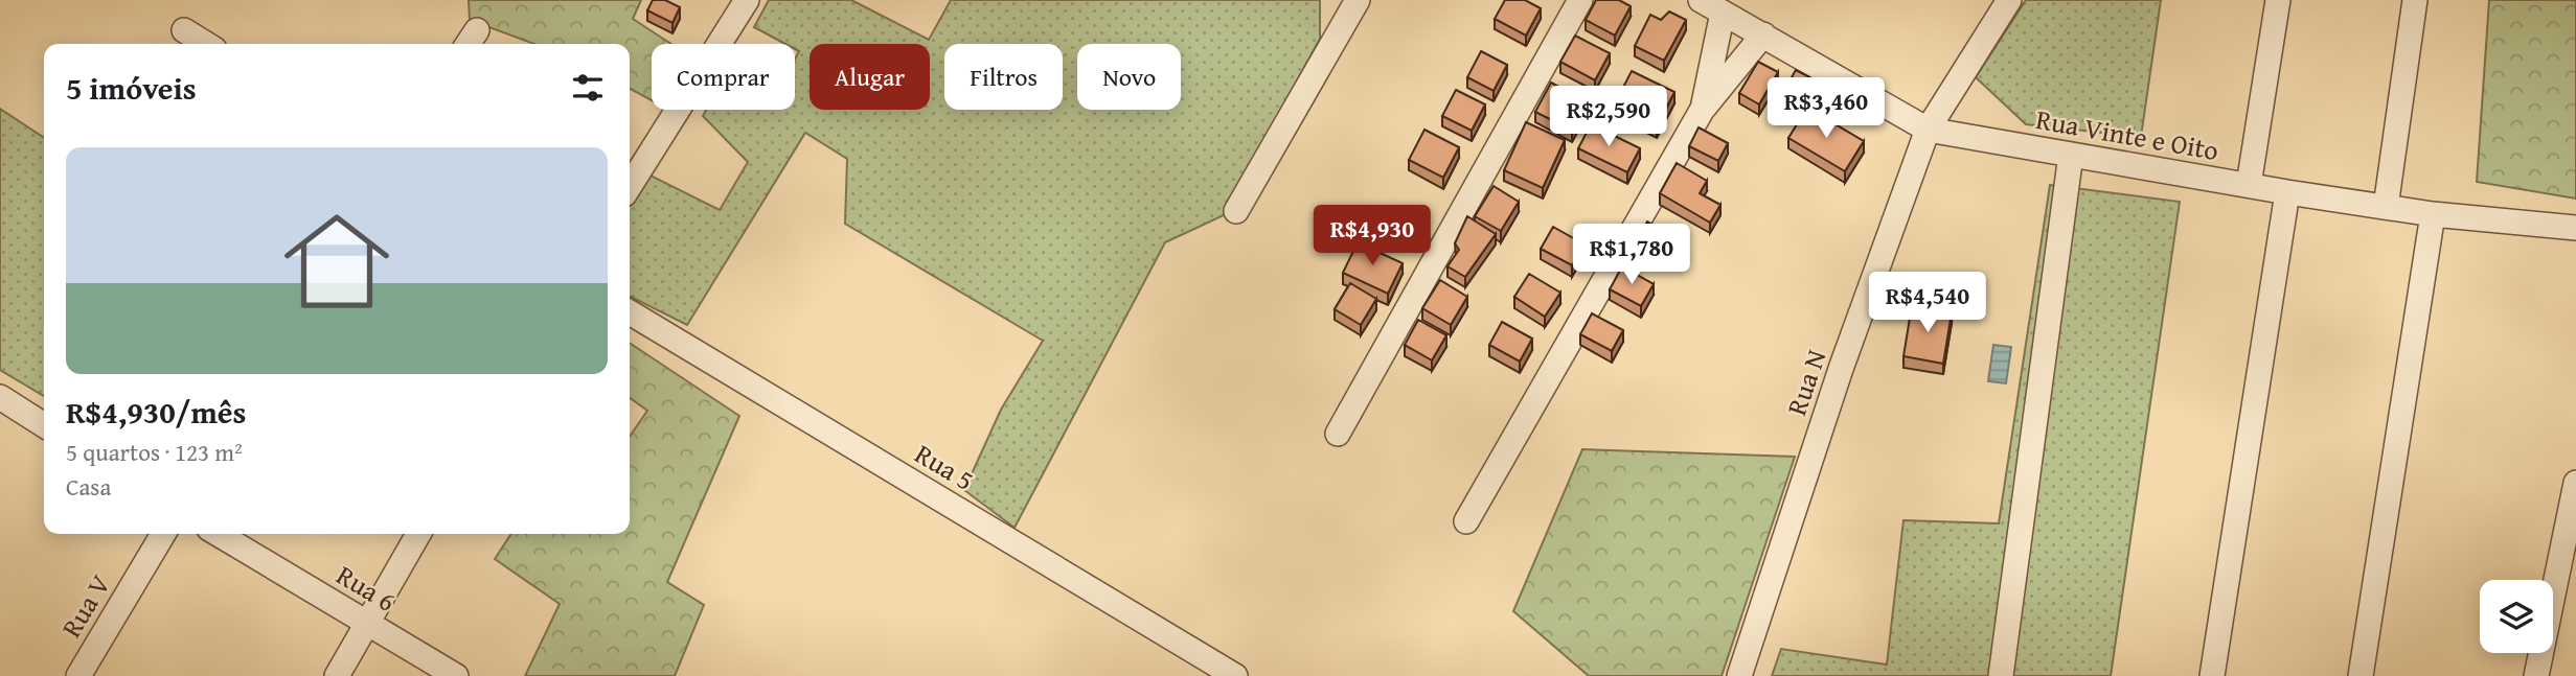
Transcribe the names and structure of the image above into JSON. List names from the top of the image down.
{
  "streets": {
    "street": [
      "Rua Vinte e Oito",
      "Rua N",
      "Rua 5",
      "Rua 6",
      "Rua V"
    ]
  },
  "crossings": [
    ["Rua Vinte e Oito", "Rua N"]
  ],
  "page": {
    "chip": [
      "Comprar",
      "Alugar",
      "Filtros",
      "Novo"
    ],
    "heading": "5 imóveis",
    "price": [
      "R$3,460",
      "R$2,590",
      "R$4,930",
      "R$1,780",
      "R$4,540"
    ],
    "list": [
      {
        "name": "R$4,930/mês",
        "note": "5 quartos · 123 m² · Casa"
      }
    ]
  }
}
